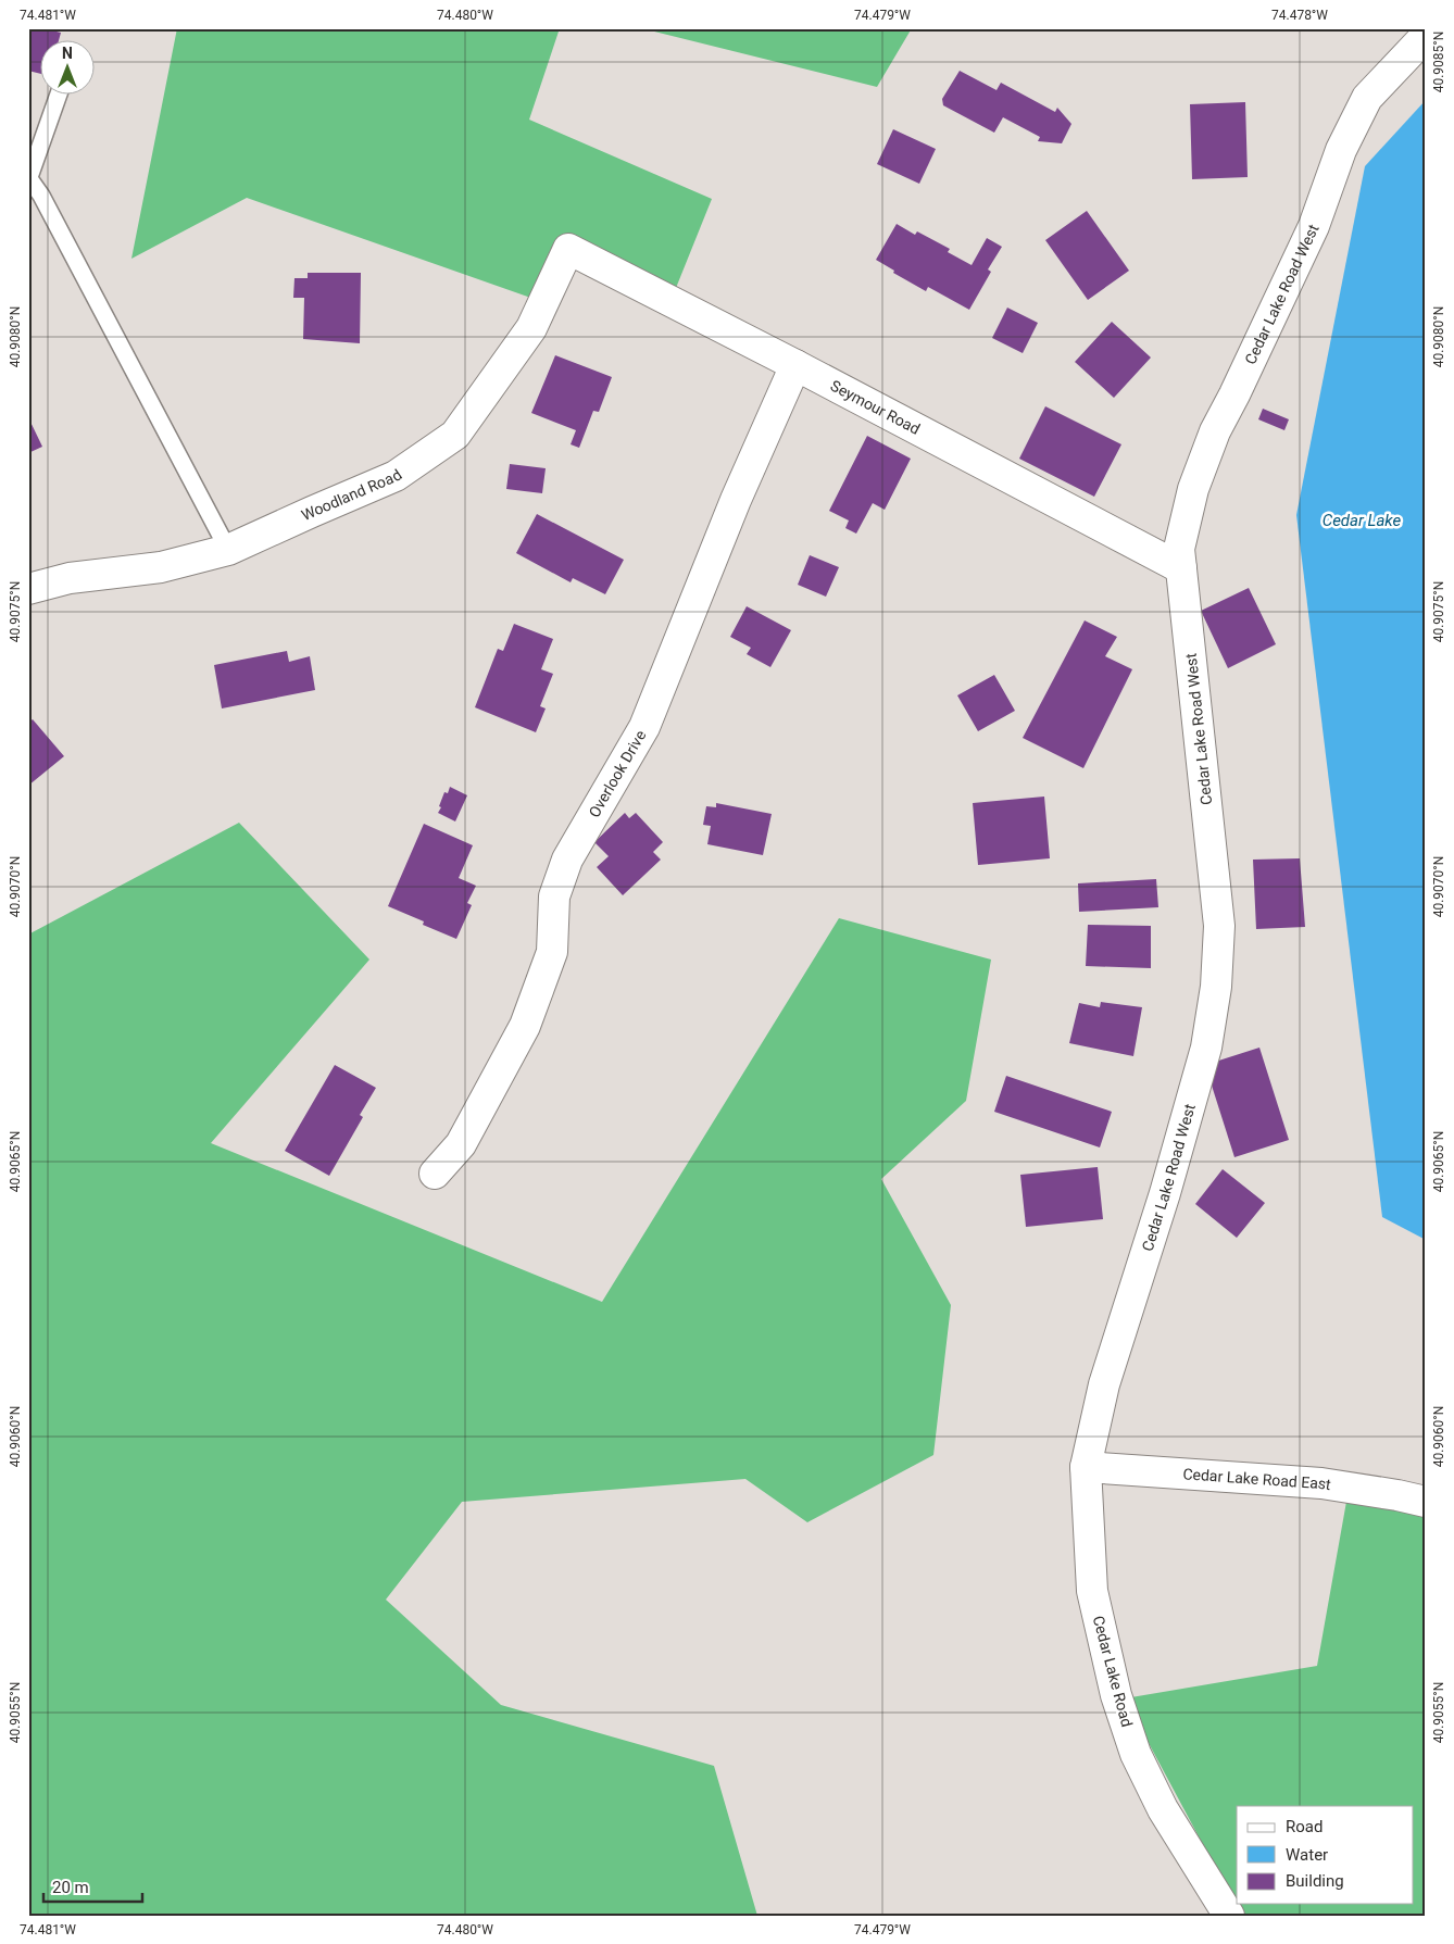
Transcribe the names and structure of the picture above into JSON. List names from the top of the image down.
{
  "streets": {
    "street": [
      "Cedar Lake Road West",
      "Seymour Road",
      "Woodland Road",
      "Overlook Drive",
      "Cedar Lake Road East",
      "Cedar Lake Road"
    ]
  },
  "crossings": [
    ["Cedar Lake Road West", "Seymour Road"],
    ["Cedar Lake Road West", "Cedar Lake Road East"],
    ["Cedar Lake Road West", "Cedar Lake Road"],
    ["Seymour Road", "Woodland Road"],
    ["Seymour Road", "Overlook Drive"],
    ["Cedar Lake Road East", "Cedar Lake Road"]
  ],
  "water": ["Cedar Lake"],
  "legend": ["Road", "Water", "Building"],
  "scale_bar": "20 m",
  "north": "top",
  "coordinates": [
    "74.481°W",
    "74.480°W",
    "74.479°W",
    "74.478°W",
    "40.9085°N",
    "40.9080°N",
    "40.9075°N",
    "40.9070°N",
    "40.9065°N",
    "40.9060°N",
    "40.9055°N"
  ]
}
